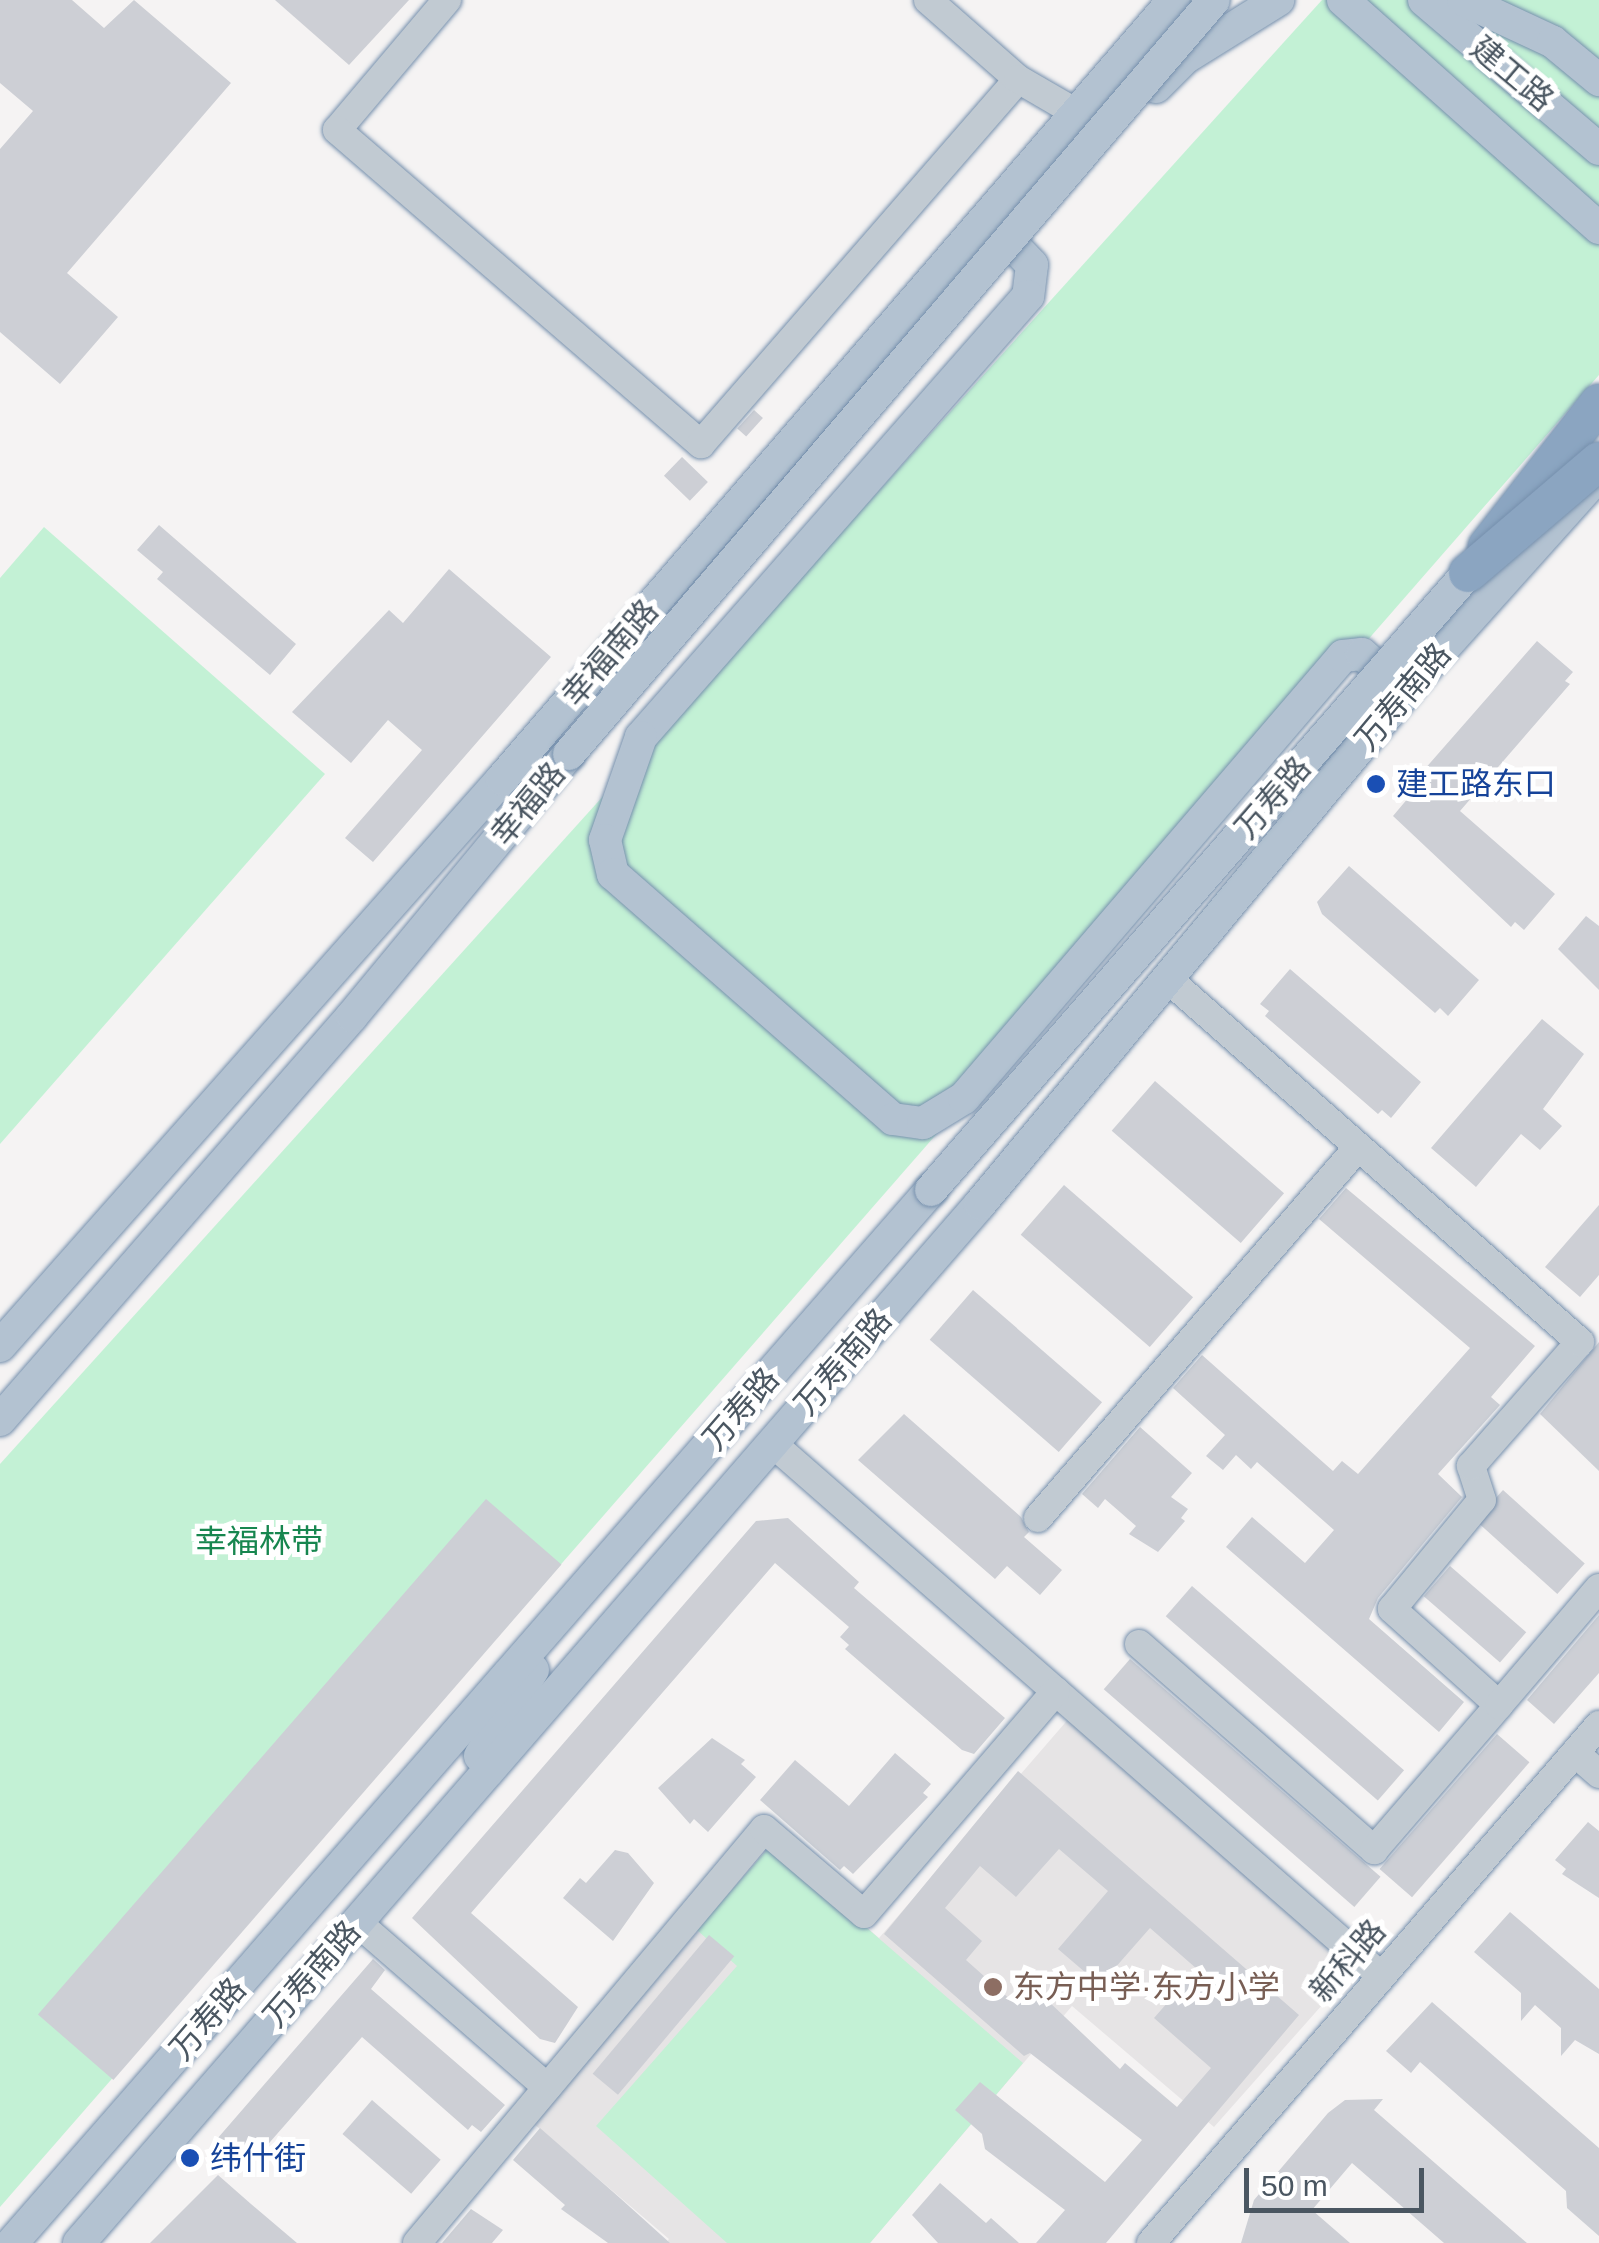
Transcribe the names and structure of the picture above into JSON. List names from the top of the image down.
{
  "streets": {
    "main road": [
      "建工路",
      "幸福南路",
      "万寿南路",
      "万寿路",
      "幸福路"
    ],
    "street": ["新科路"]
  },
  "parks": ["幸福林带"],
  "places": ["建工路东口", "东方中学·东方小学", "纬什街"],
  "scale_bar": "50 m"
}
